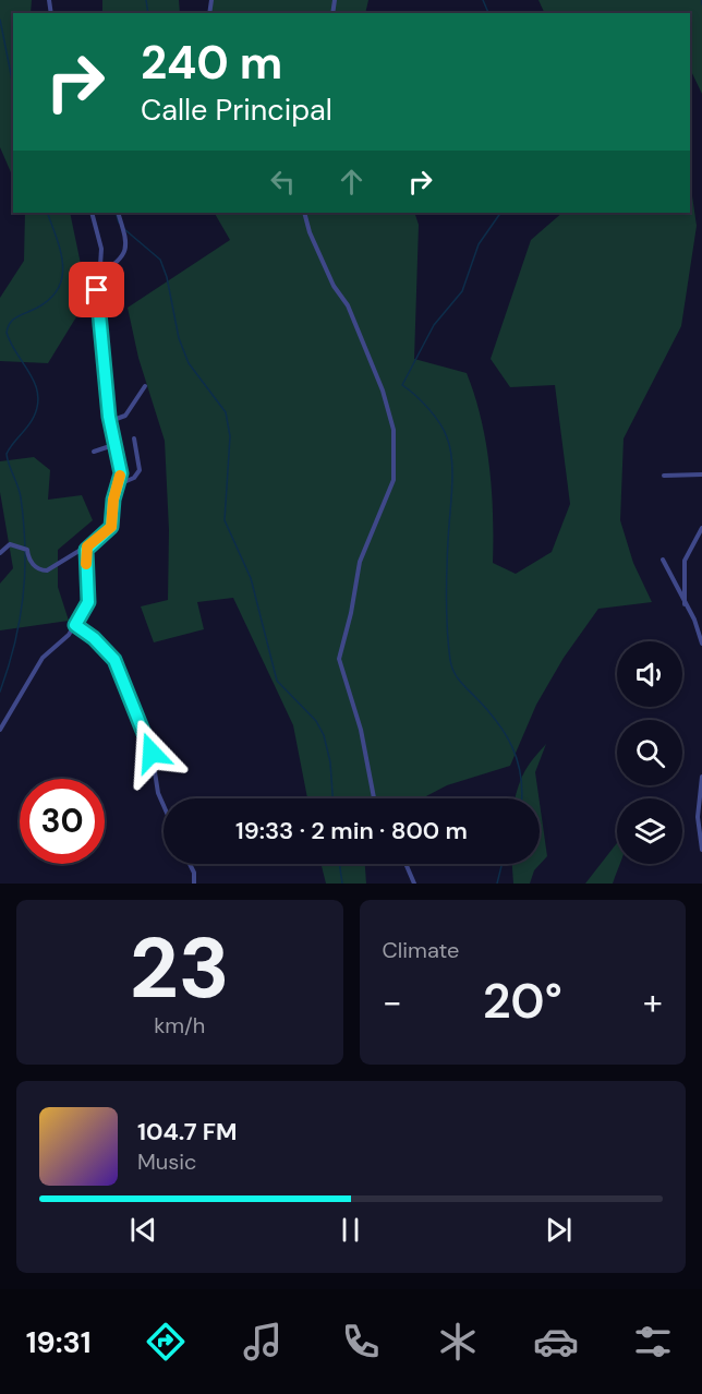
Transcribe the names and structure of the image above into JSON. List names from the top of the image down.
{
  "page": {
    "turn": ["240 m", "Calle Principal"],
    "limit": "30",
    "trip": "19:33 · 2 min · 800 m",
    "tile": [
      ["23", "km/h"],
      "Climate"
    ],
    "heat": ["−", "20°", "+"],
    "song": ["104.7 FM", "Music"],
    "tabs": "19:31"
  }
}
